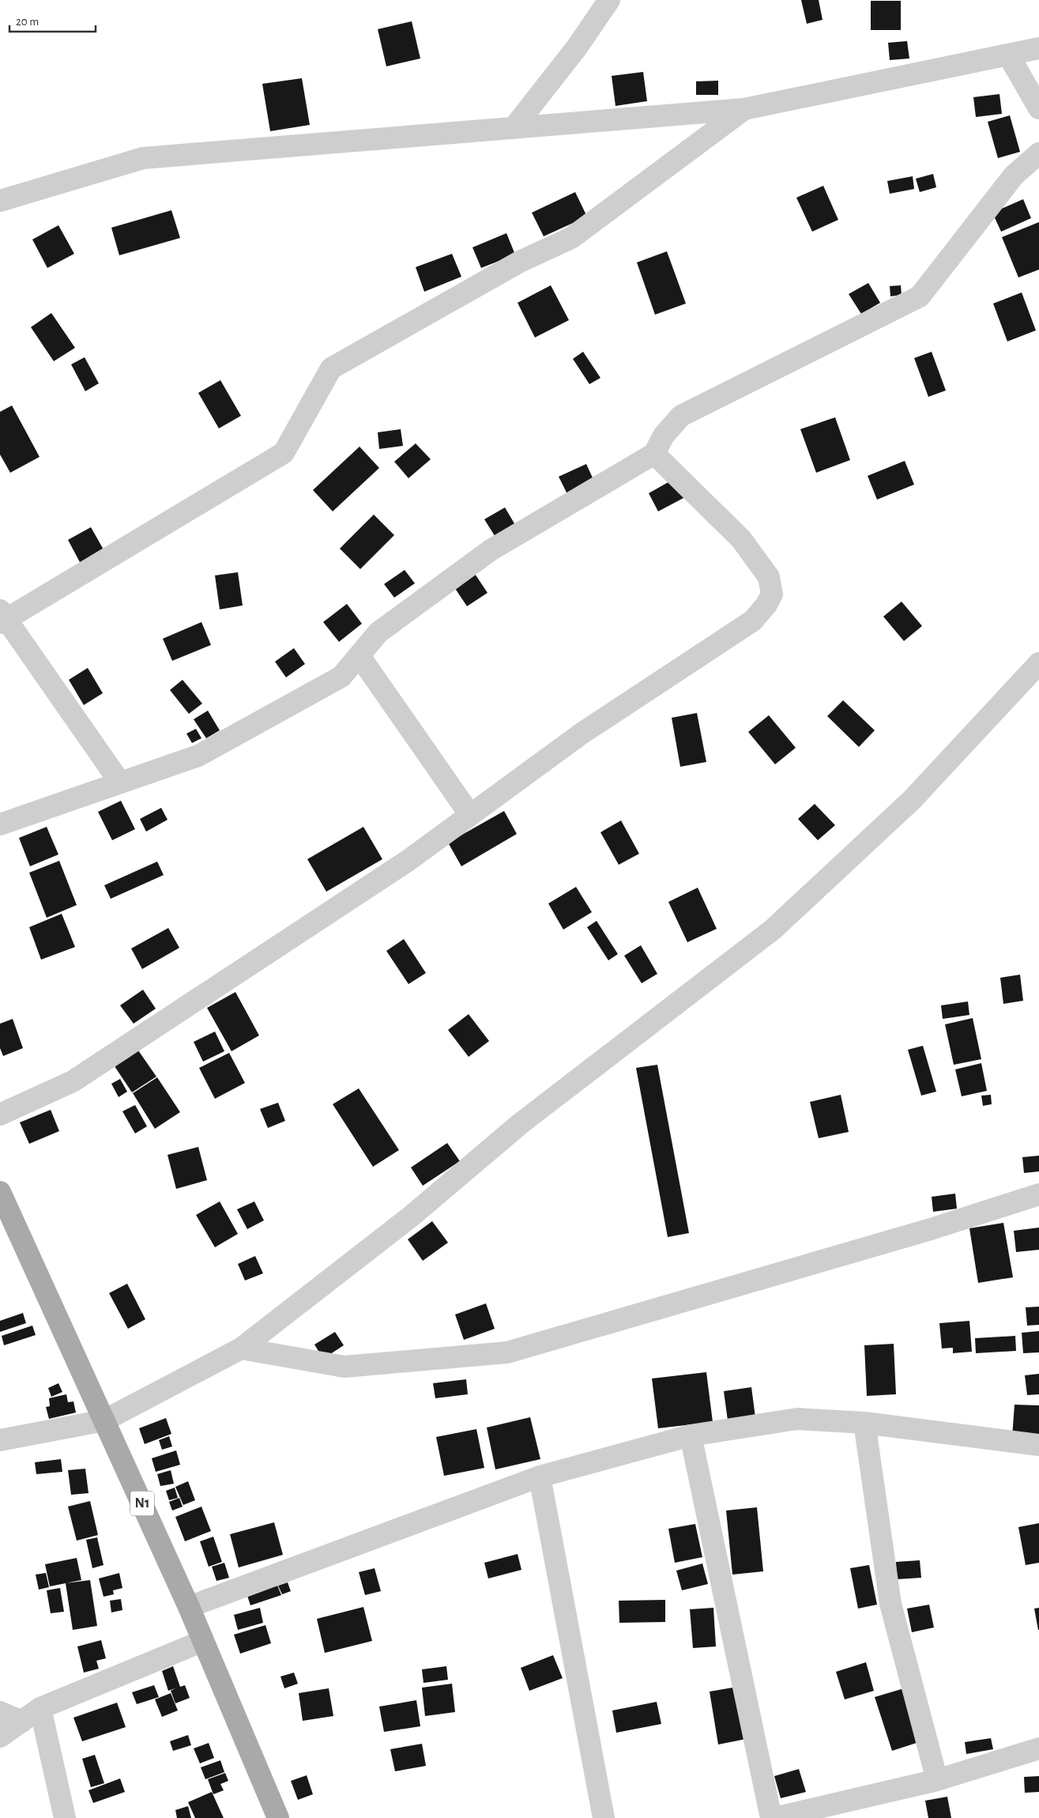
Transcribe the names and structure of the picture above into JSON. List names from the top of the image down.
{
  "streets": {
    "main road": ["N1"]
  },
  "scale_bar": "20 m"
}
